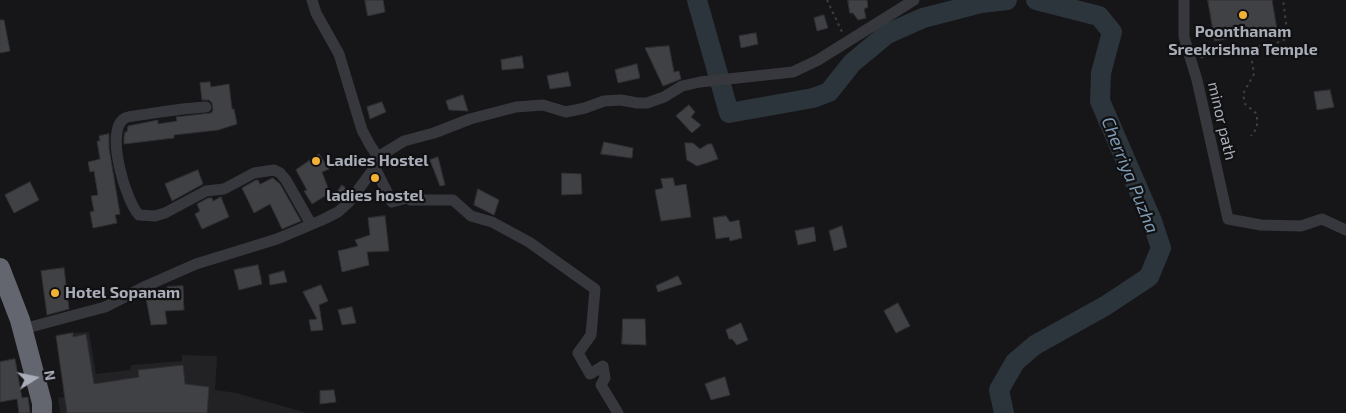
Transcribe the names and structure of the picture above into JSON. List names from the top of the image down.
{
  "water": ["Cherriya Puzha"],
  "places": [
    "Poonthanam Sreekrishna Temple",
    "Ladies Hostel",
    "ladies hostel",
    "Hotel Sopanam"
  ],
  "north": "right"
}
